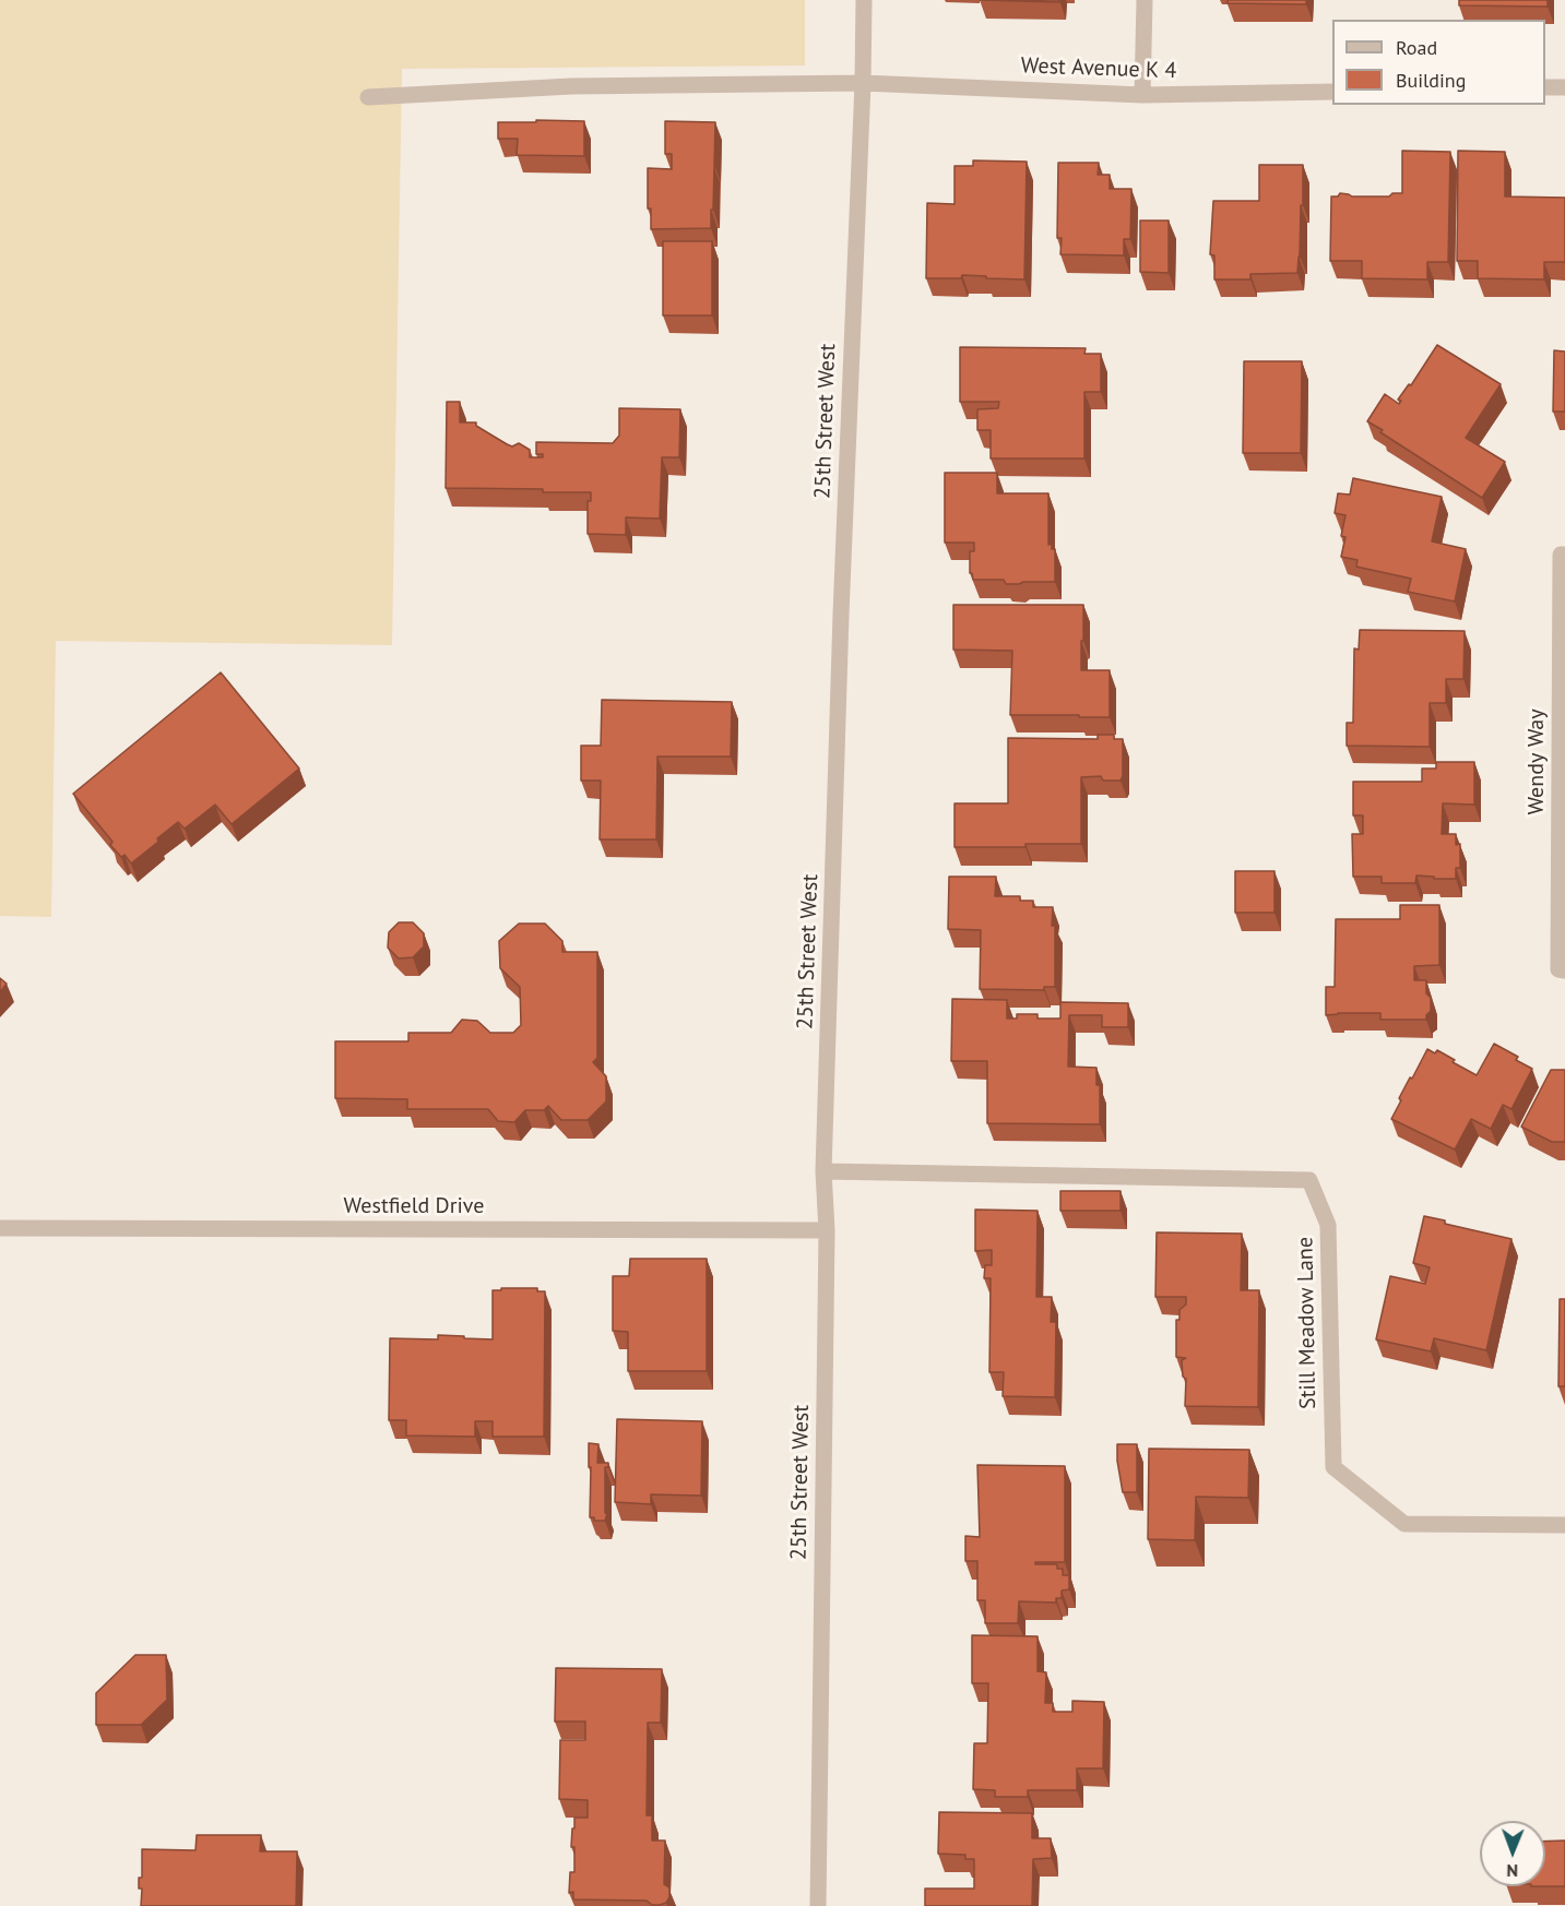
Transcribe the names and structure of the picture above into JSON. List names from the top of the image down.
{
  "streets": {
    "street": [
      "West Avenue K 4",
      "25th Street West",
      "Wendy Way",
      "Westfield Drive",
      "Still Meadow Lane"
    ]
  },
  "crossings": [
    ["West Avenue K 4", "25th Street West"],
    ["25th Street West", "Westfield Drive"],
    ["25th Street West", "Still Meadow Lane"]
  ],
  "legend": ["Road", "Building"],
  "north": "bottom"
}
